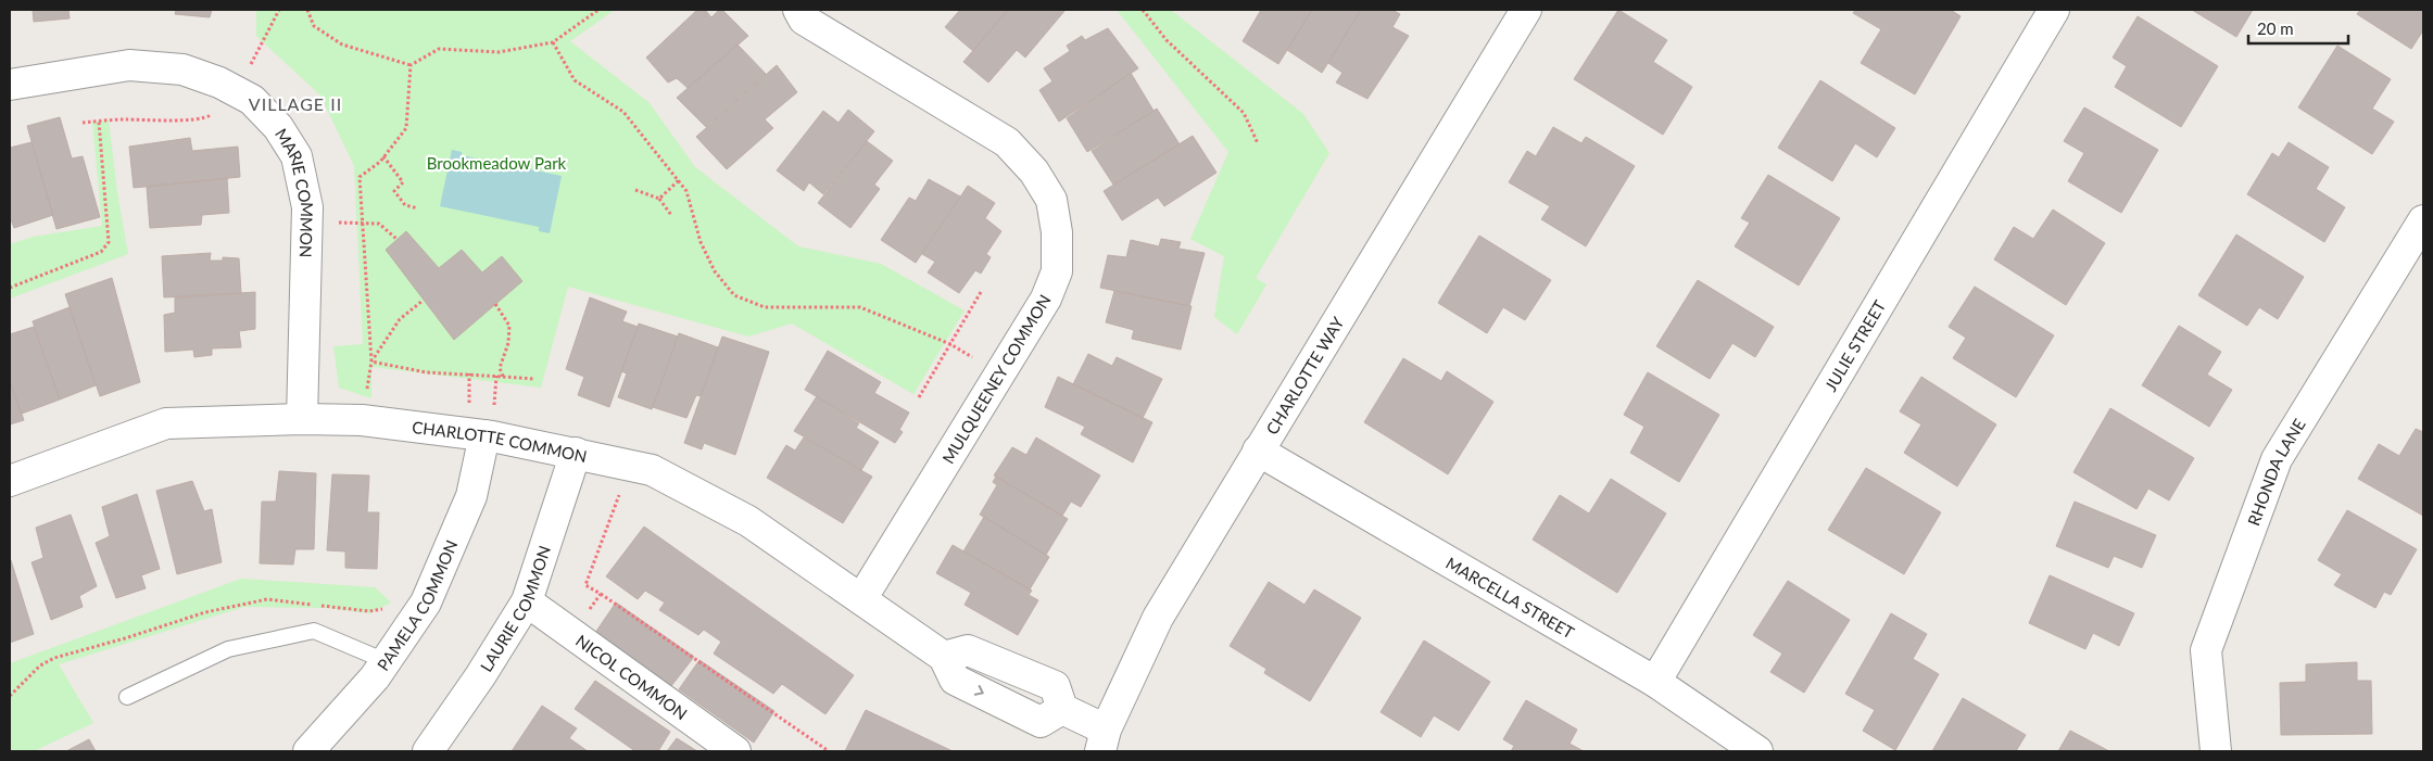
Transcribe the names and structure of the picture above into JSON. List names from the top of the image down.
{
  "streets": {
    "street": [
      "MARIE COMMON",
      "JULIE STREET",
      "CHARLOTTE WAY",
      "MULQUEENEY COMMON",
      "CHARLOTTE COMMON",
      "RHONDA LANE",
      "MARCELLA STREET",
      "PAMELA COMMON",
      "LAURIE COMMON",
      "NICOL COMMON"
    ]
  },
  "crossings": [
    ["MARIE COMMON", "CHARLOTTE COMMON"],
    ["JULIE STREET", "MARCELLA STREET"],
    ["CHARLOTTE WAY", "CHARLOTTE COMMON"],
    ["CHARLOTTE WAY", "MARCELLA STREET"],
    ["MULQUEENEY COMMON", "CHARLOTTE COMMON"],
    ["CHARLOTTE COMMON", "PAMELA COMMON"],
    ["CHARLOTTE COMMON", "LAURIE COMMON"],
    ["LAURIE COMMON", "NICOL COMMON"]
  ],
  "districts": ["VILLAGE II"],
  "parks": ["Brookmeadow Park"],
  "scale_bar": "20 m"
}
